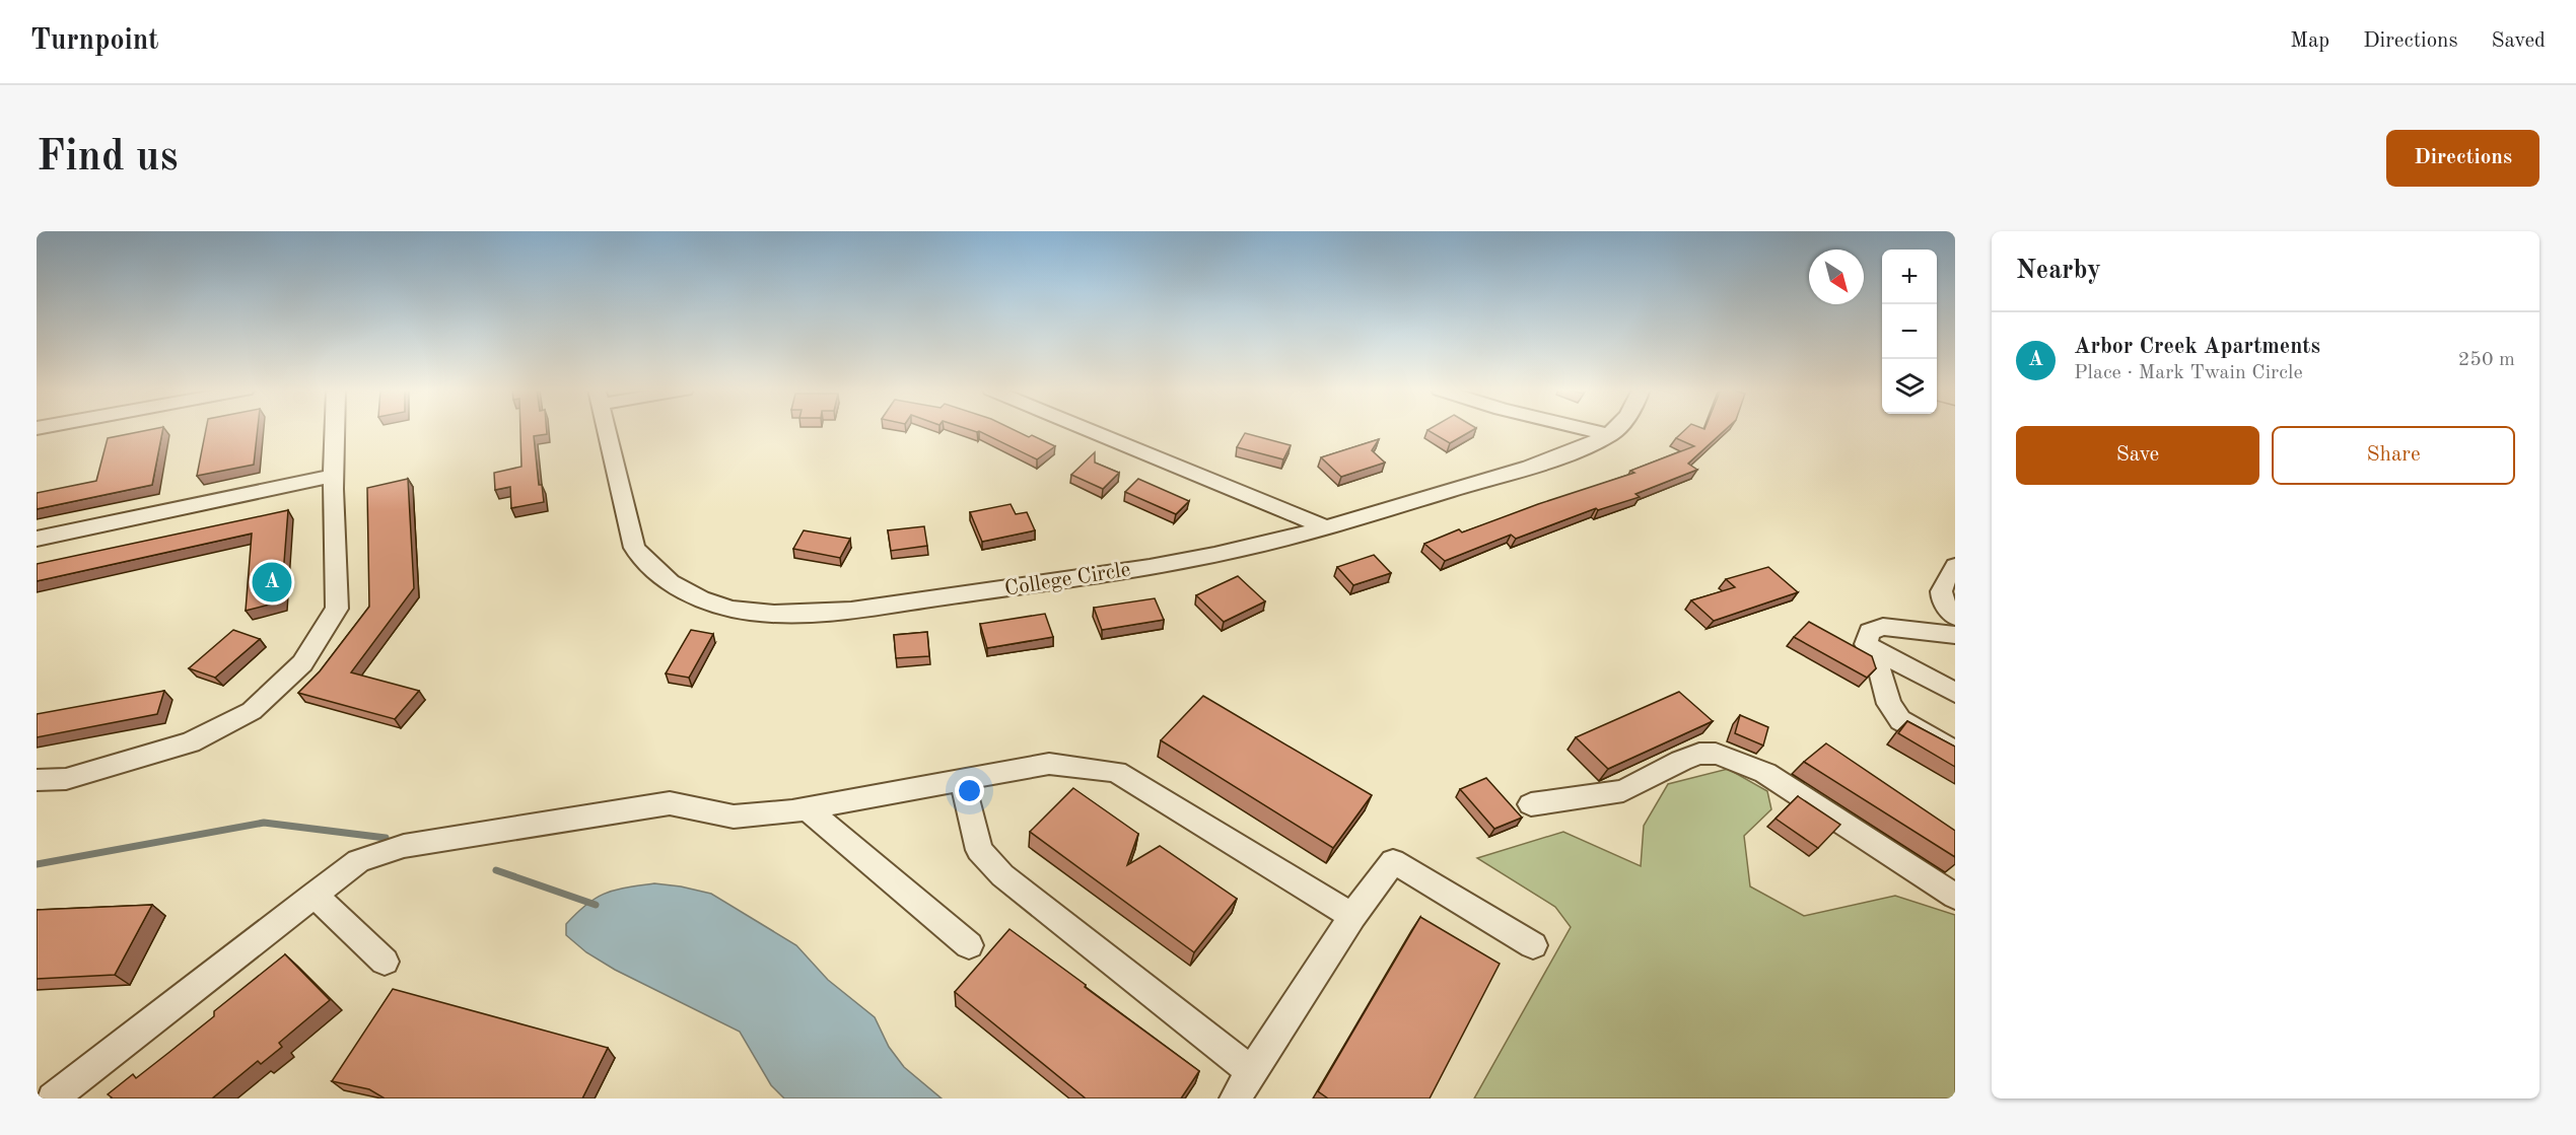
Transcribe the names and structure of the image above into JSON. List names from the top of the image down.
{
  "streets": {
    "street": ["College Circle"]
  },
  "north": "bottom right",
  "page": {
    "header": "Turnpoint",
    "nav": ["Map", "Directions", "Saved"],
    "buttons": [
      "Directions",
      ["Save", "Share"]
    ],
    "title": "Find us",
    "heading": "Nearby",
    "map_buttons": ["+", "−"],
    "list": [
      {
        "mark": "A",
        "name": "Arbor Creek Apartments",
        "note": "Place · Mark Twain Circle",
        "value": "250 m"
      }
    ],
    "pins": "A"
  }
}
